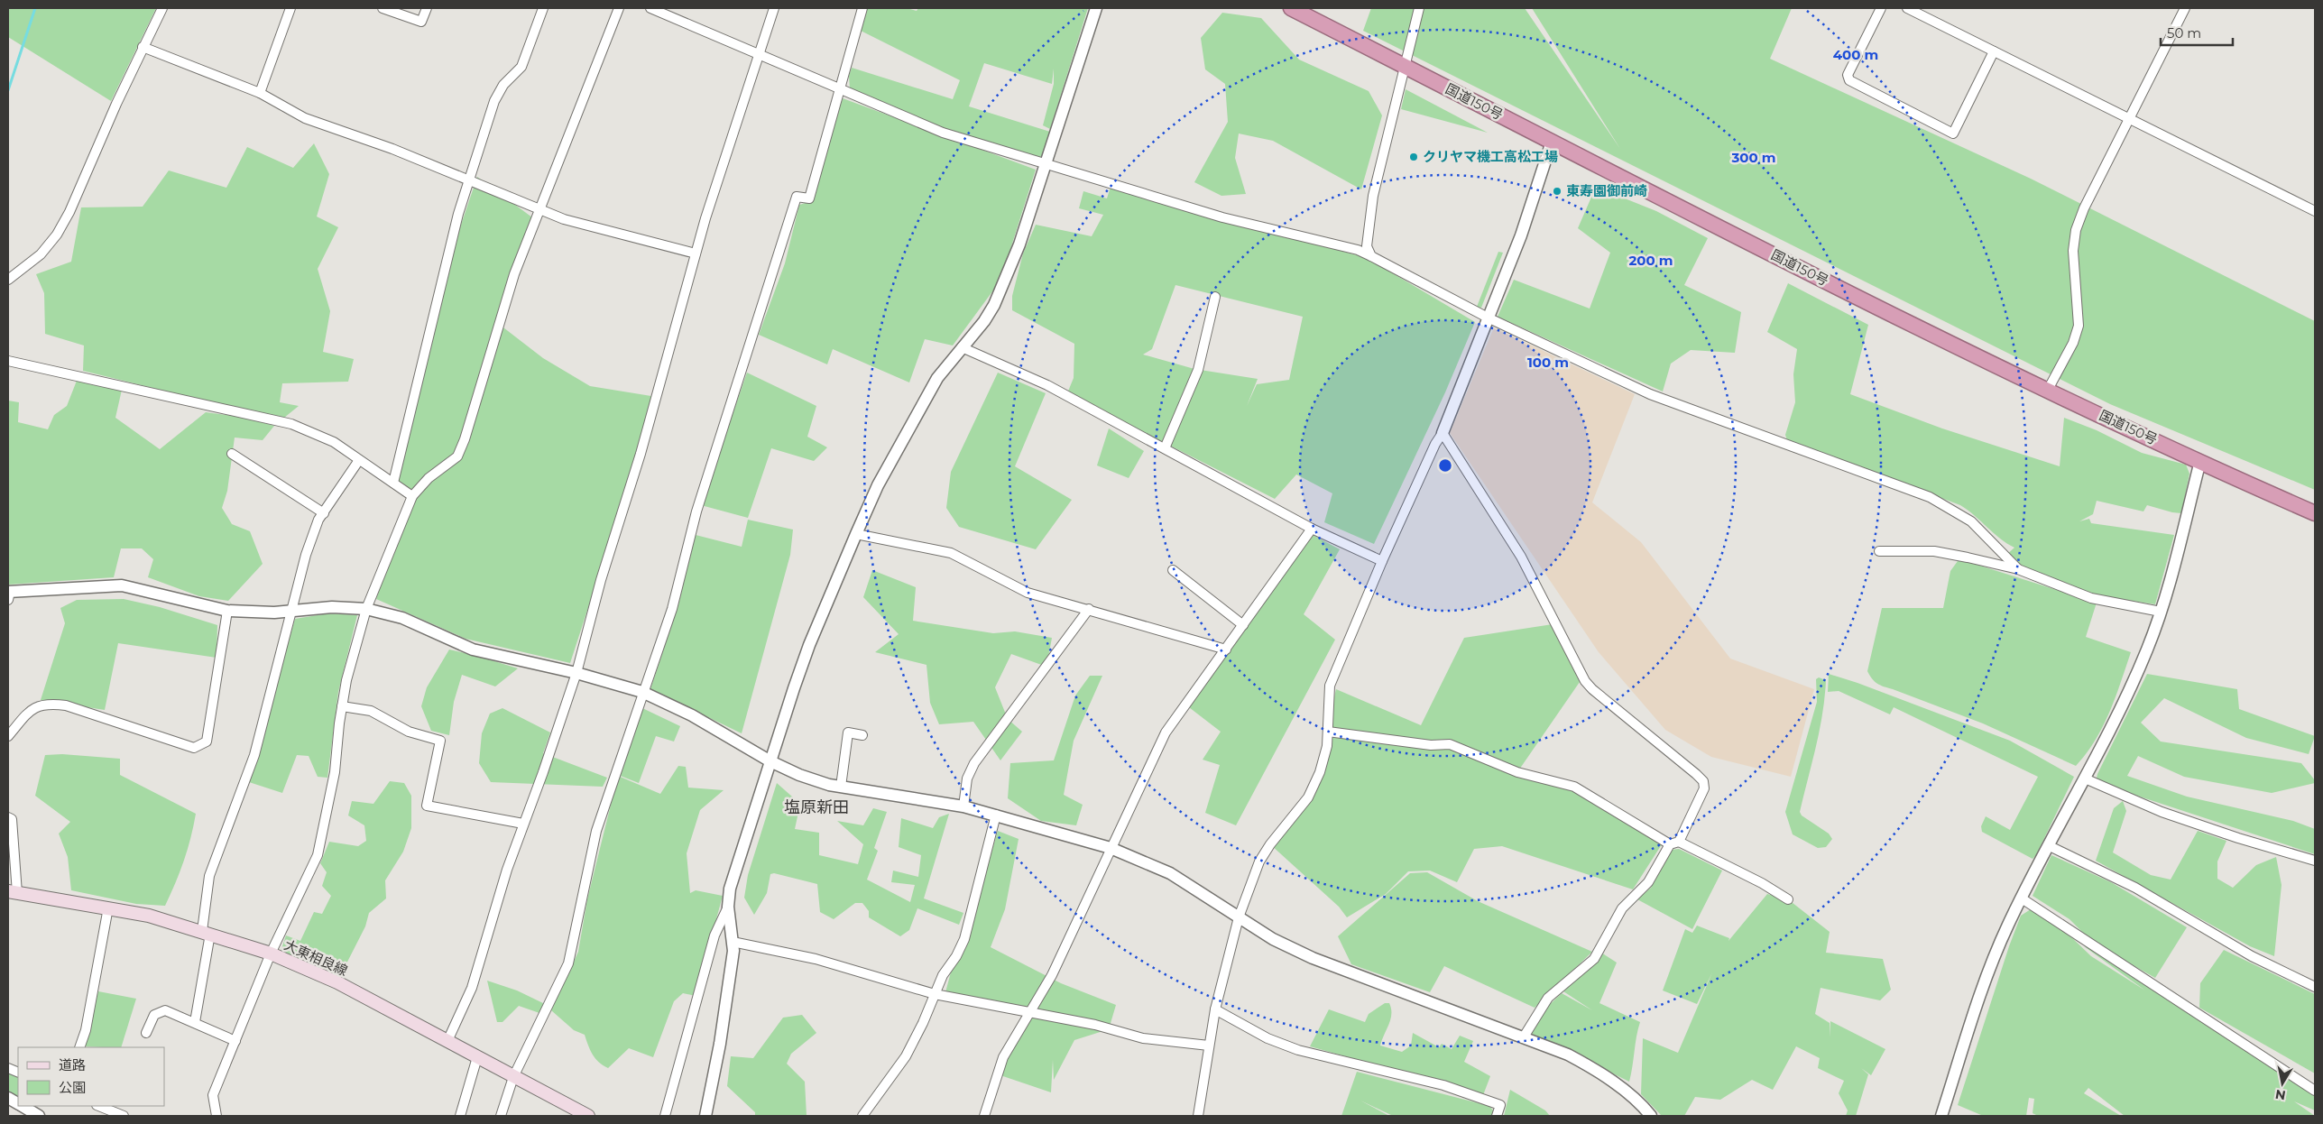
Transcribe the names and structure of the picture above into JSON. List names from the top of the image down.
{
  "streets": {
    "highway": ["国道150号"],
    "main road": ["大東相良線"]
  },
  "districts": ["塩原新田"],
  "places": ["クリヤマ機工高松工場", "東寿園御前崎"],
  "legend": ["道路", "公園"],
  "scale_bar": "50 m",
  "north": "bottom",
  "rings": [
    "400 m",
    "300 m",
    "200 m",
    "100 m"
  ]
}
